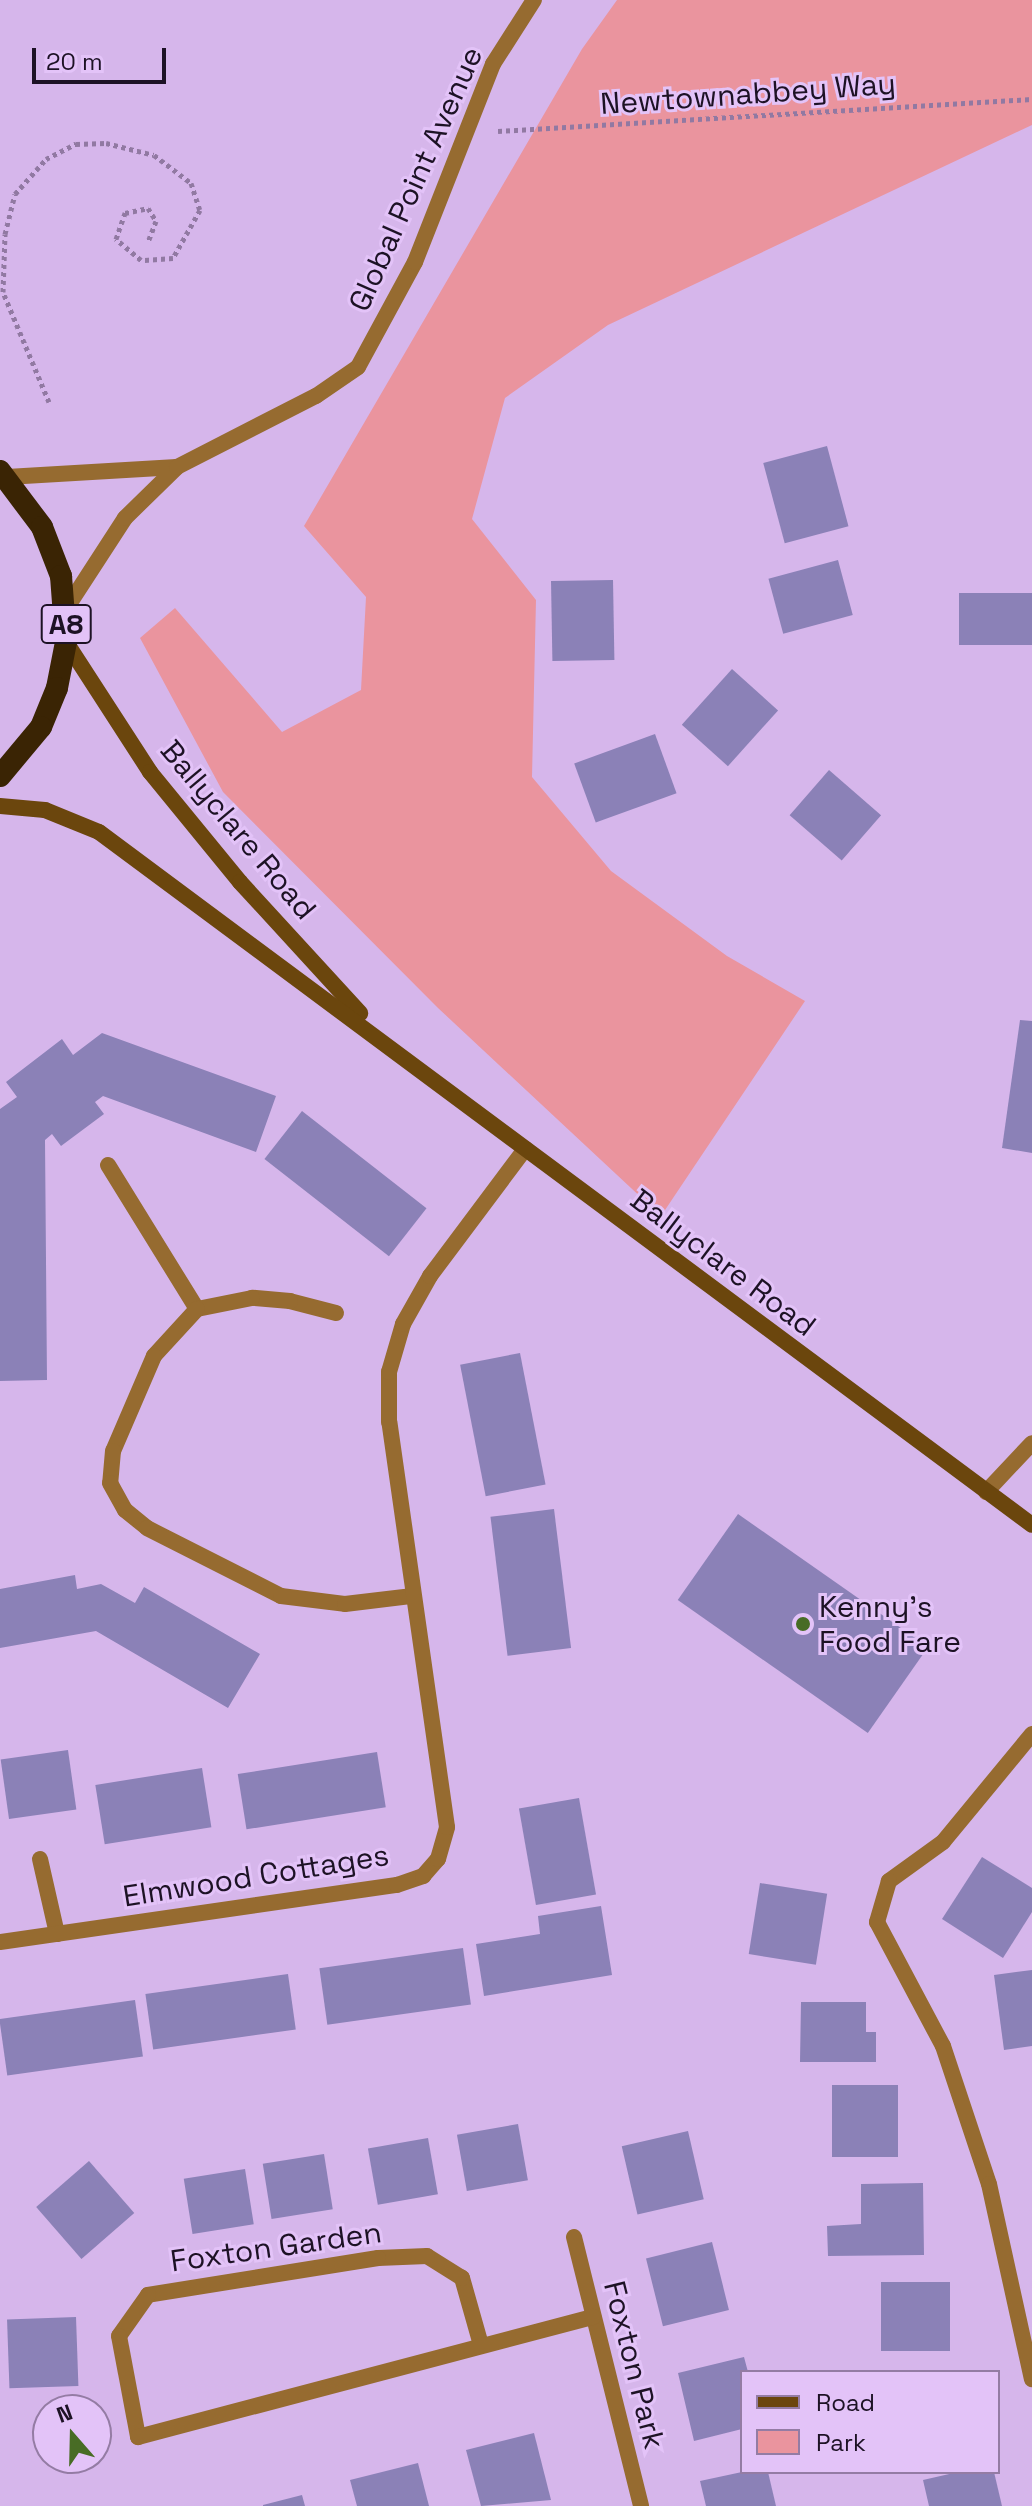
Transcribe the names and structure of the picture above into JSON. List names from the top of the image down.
{
  "streets": {
    "highway": ["A8"],
    "main road": ["Ballyclare Road"],
    "street": [
      "Global Point Avenue",
      "Elmwood Cottages",
      "Foxton Garden",
      "Foxton Park"
    ],
    "path": ["Newtownabbey Way"]
  },
  "crossings": [
    ["Newtownabbey Way", "Global Point Avenue"],
    ["Global Point Avenue", "A8"],
    ["A8", "Ballyclare Road"],
    ["Ballyclare Road", "Elmwood Cottages"],
    ["Foxton Garden", "Foxton Park"]
  ],
  "places": ["Kenny’s Food Fare"],
  "legend": ["Road", "Park"],
  "scale_bar": "20 m",
  "north": "top"
}
